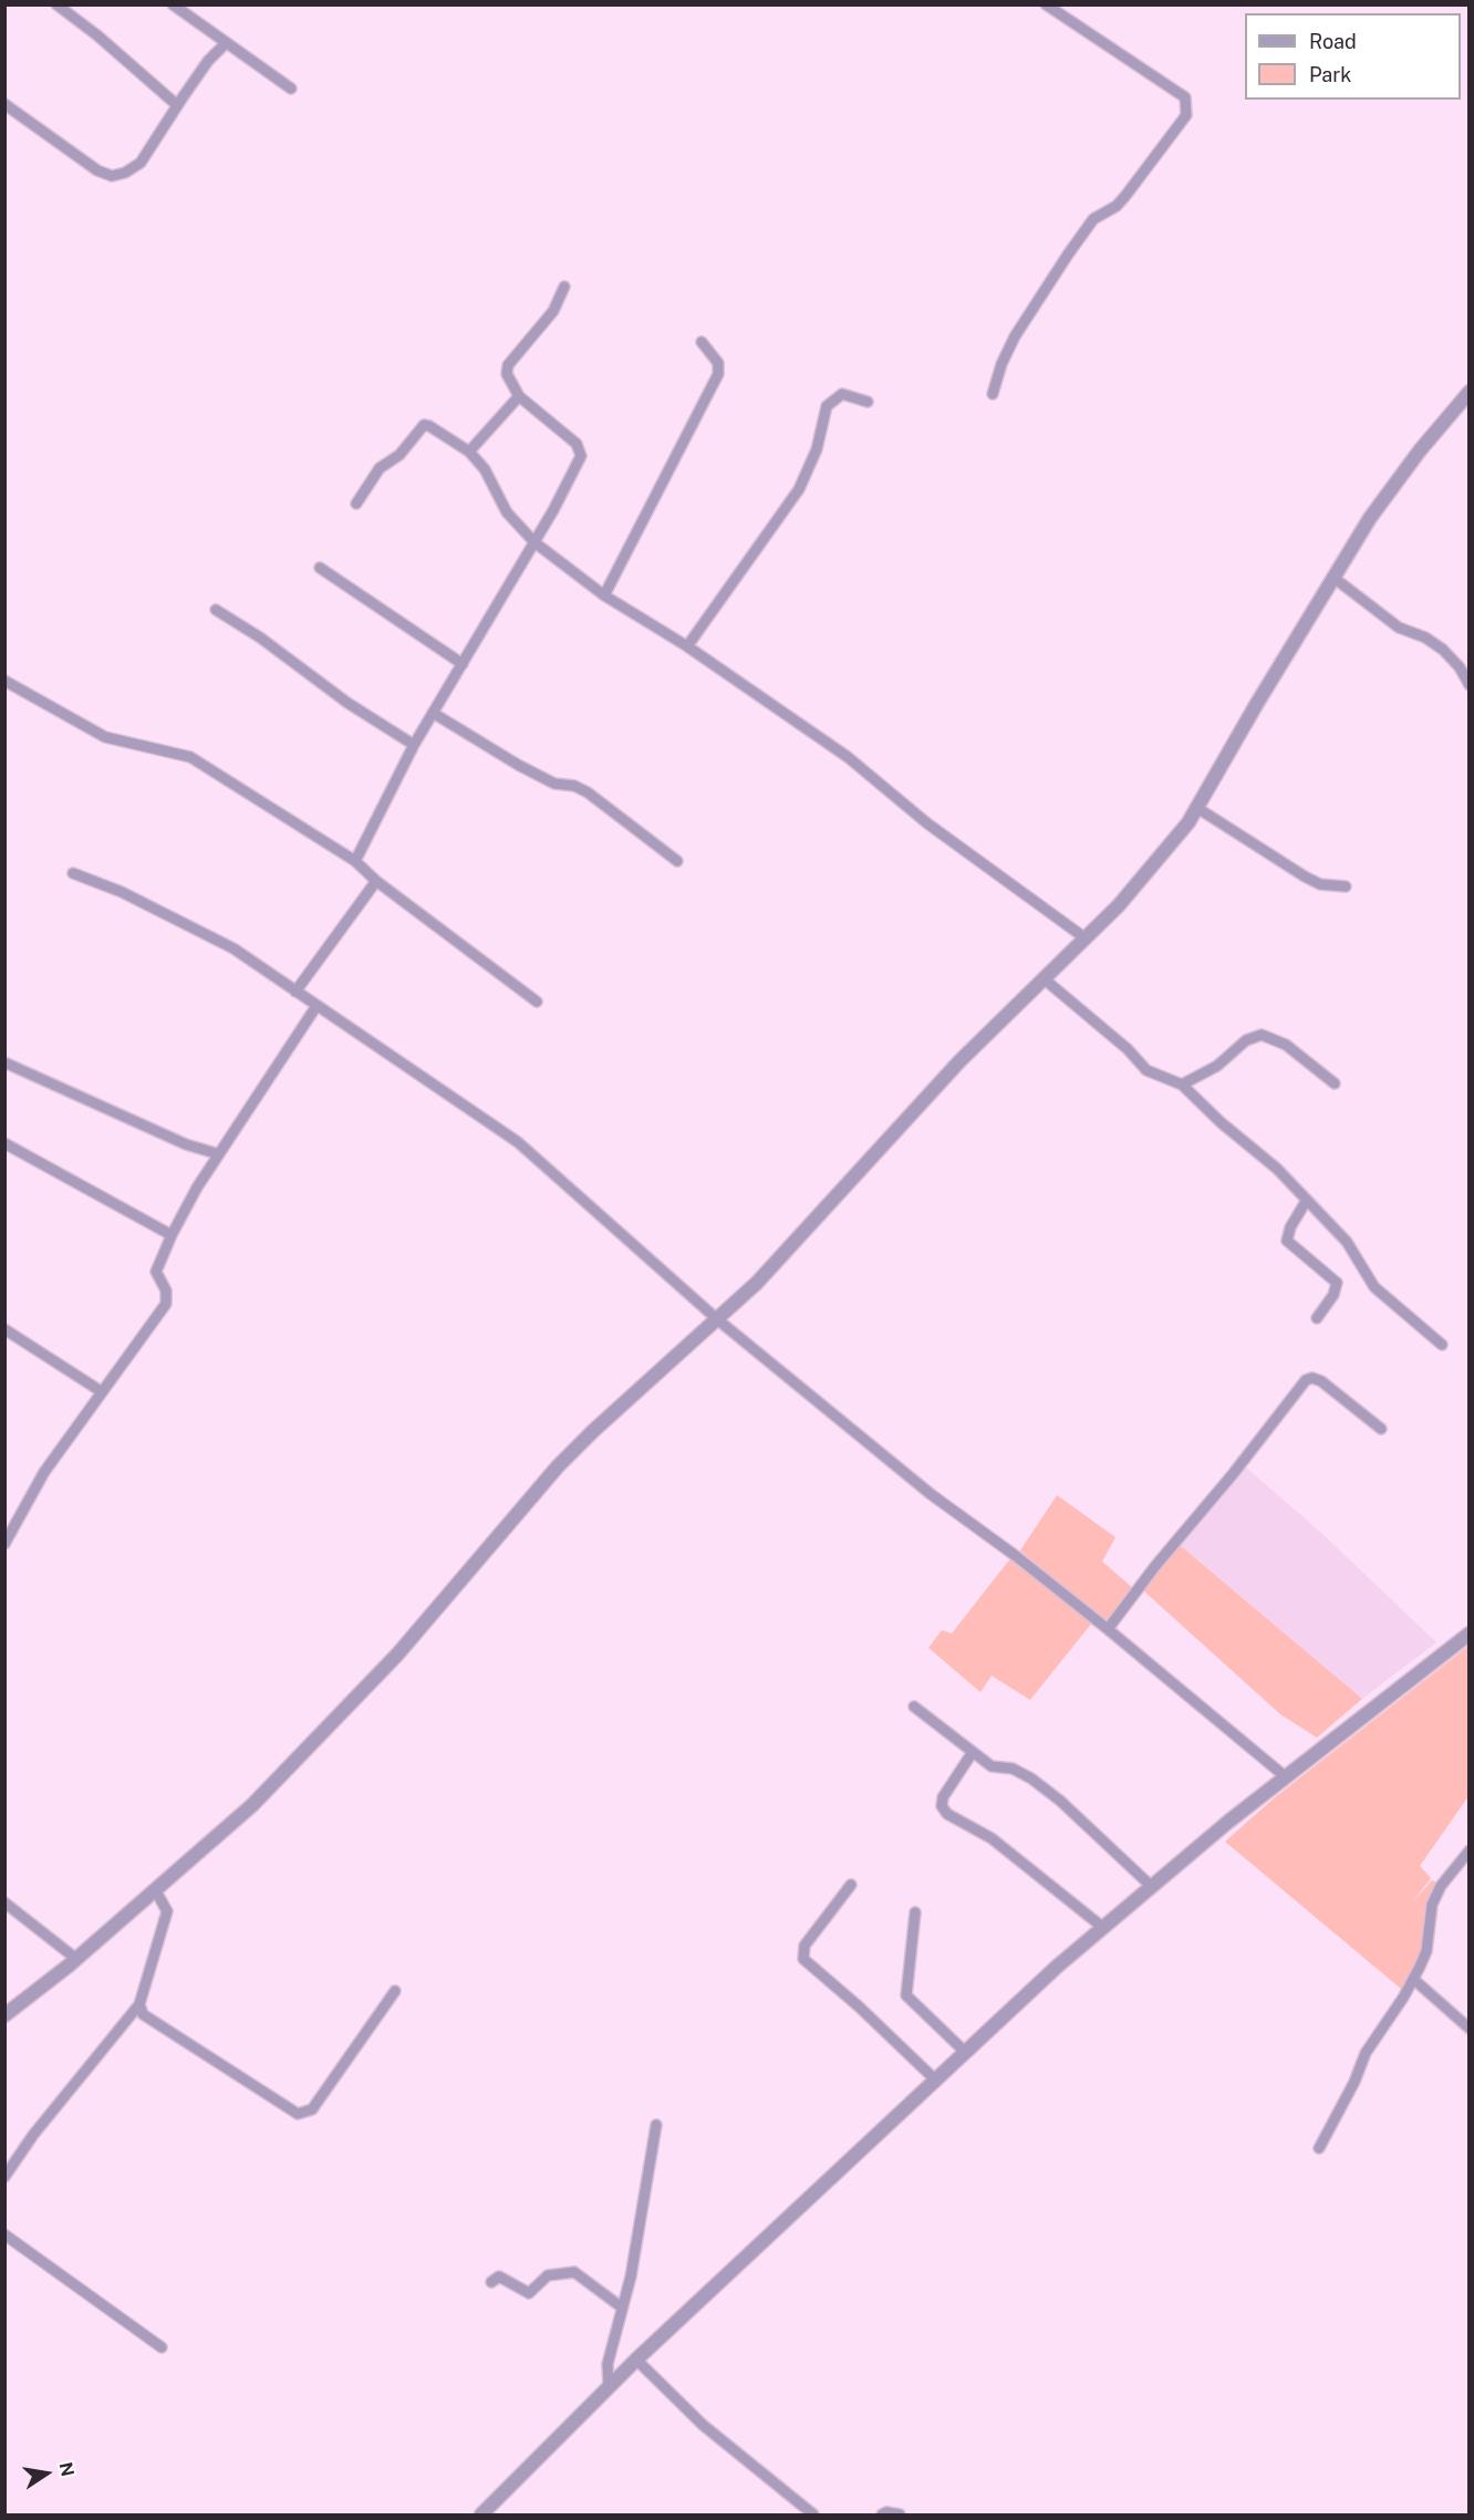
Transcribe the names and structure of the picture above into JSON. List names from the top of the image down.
{
  "legend": ["Road", "Park"],
  "north": "right"
}
